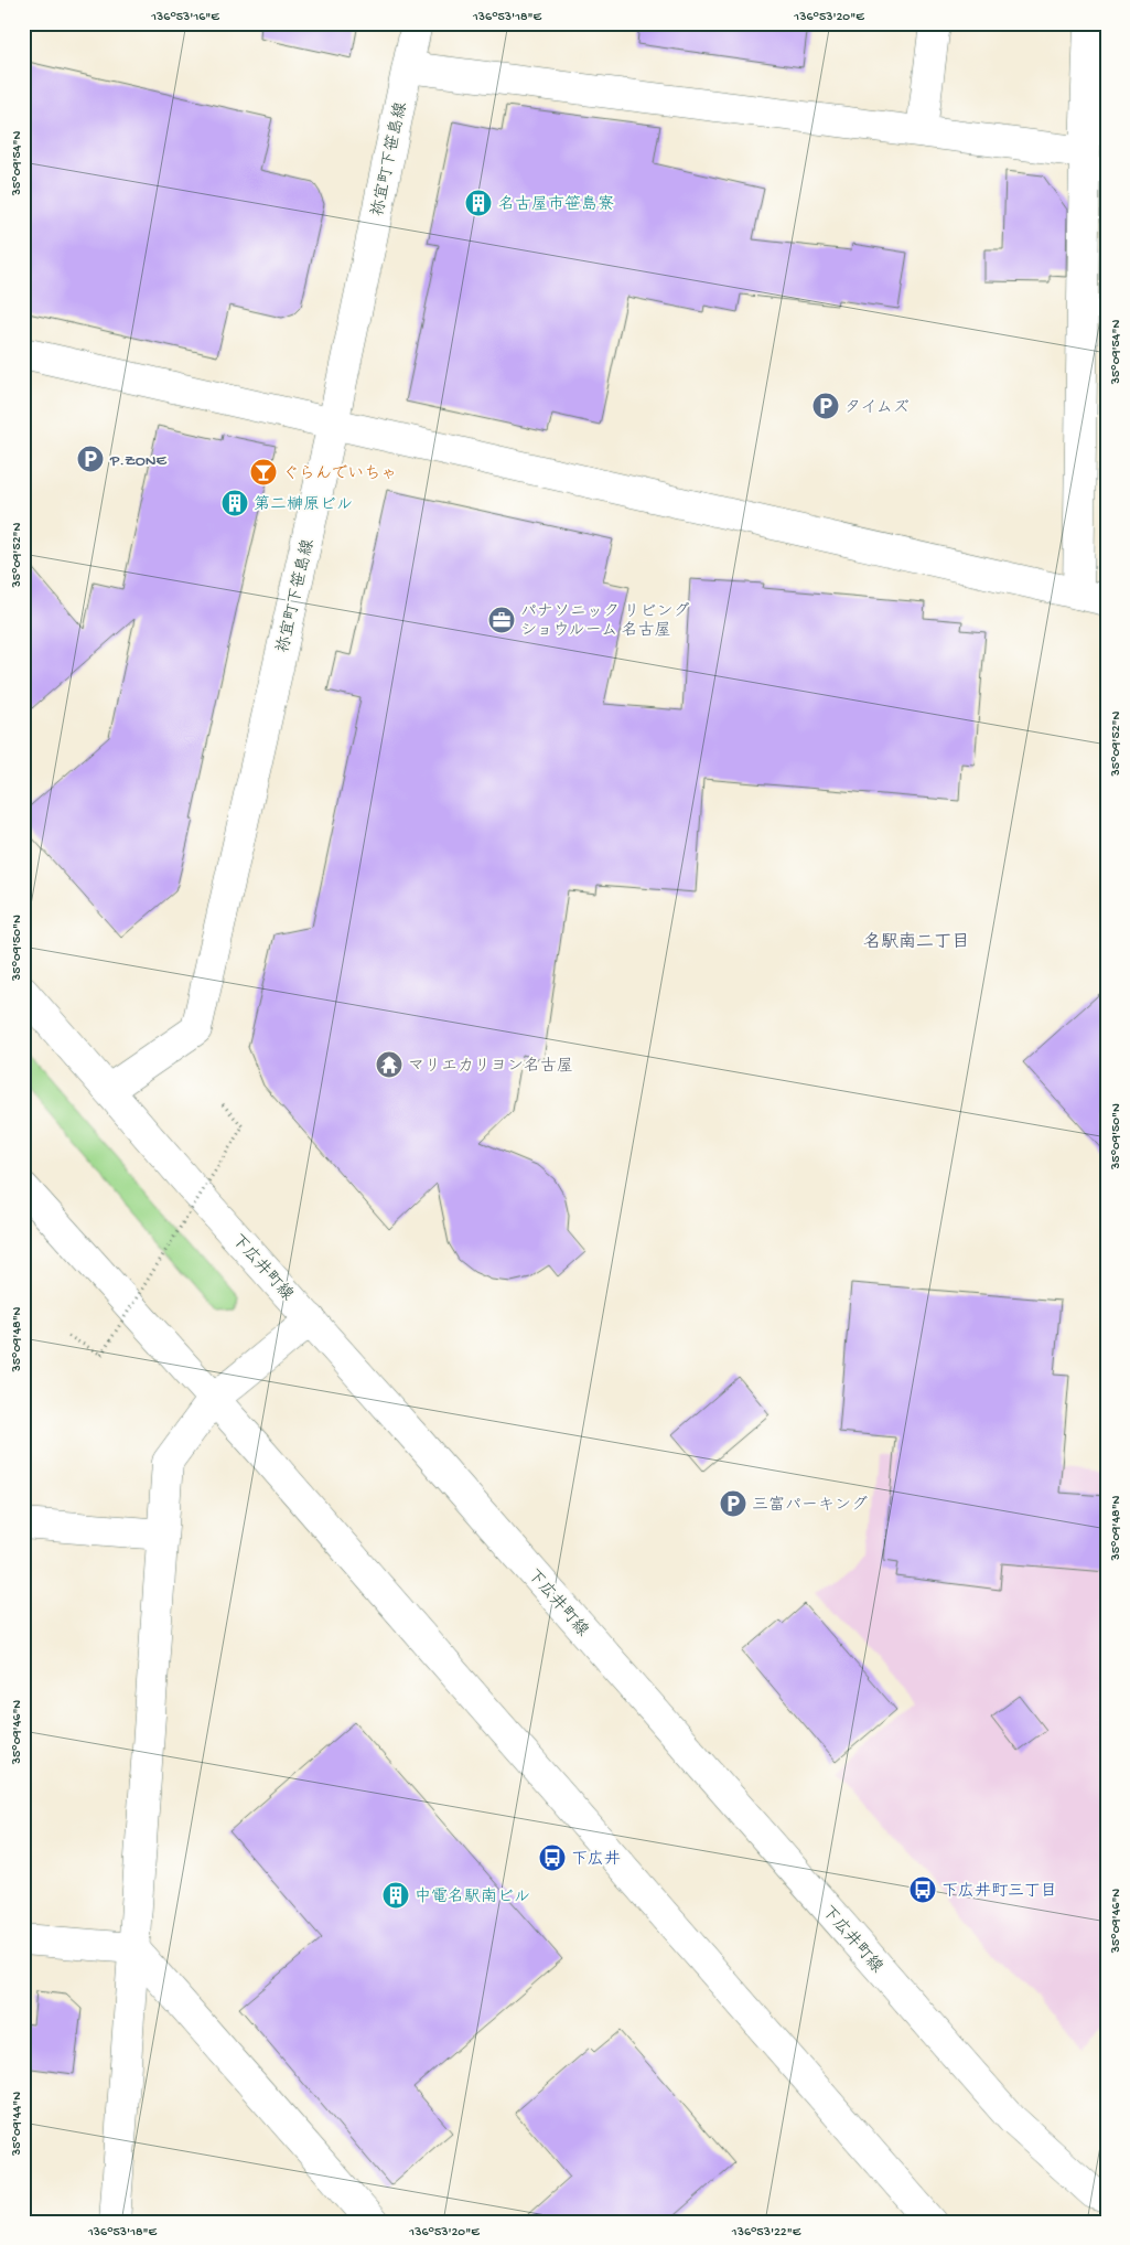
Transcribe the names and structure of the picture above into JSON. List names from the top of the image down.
{
  "streets": {
    "street": ["祢宜町下笹島線", "下広井町線"]
  },
  "crossings": [
    ["祢宜町下笹島線", "下広井町線"]
  ],
  "districts": ["名駅南二丁目"],
  "places": {
    "building": ["名古屋市笹島寮", "第二榊原ビル", "中電名駅南ビル"],
    "parking": ["タイムズ", "P.ZONE", "三富パーキング"],
    "bar": ["ぐらんでいちゃ"],
    "office": ["パナソニック リビング ショウルーム 名古屋"],
    "temple": ["マリエカリヨン名古屋"],
    "bus stop": ["下広井", "下広井町三丁目"]
  },
  "coordinates": [
    "136°53'16\"E",
    "136°53'18\"E",
    "136°53'20\"E",
    "35°09'54\"N",
    "35°09'52\"N",
    "35°09'50\"N",
    "35°09'48\"N",
    "35°09'46\"N",
    "35°09'44\"N",
    "136°53'22\"E"
  ]
}
